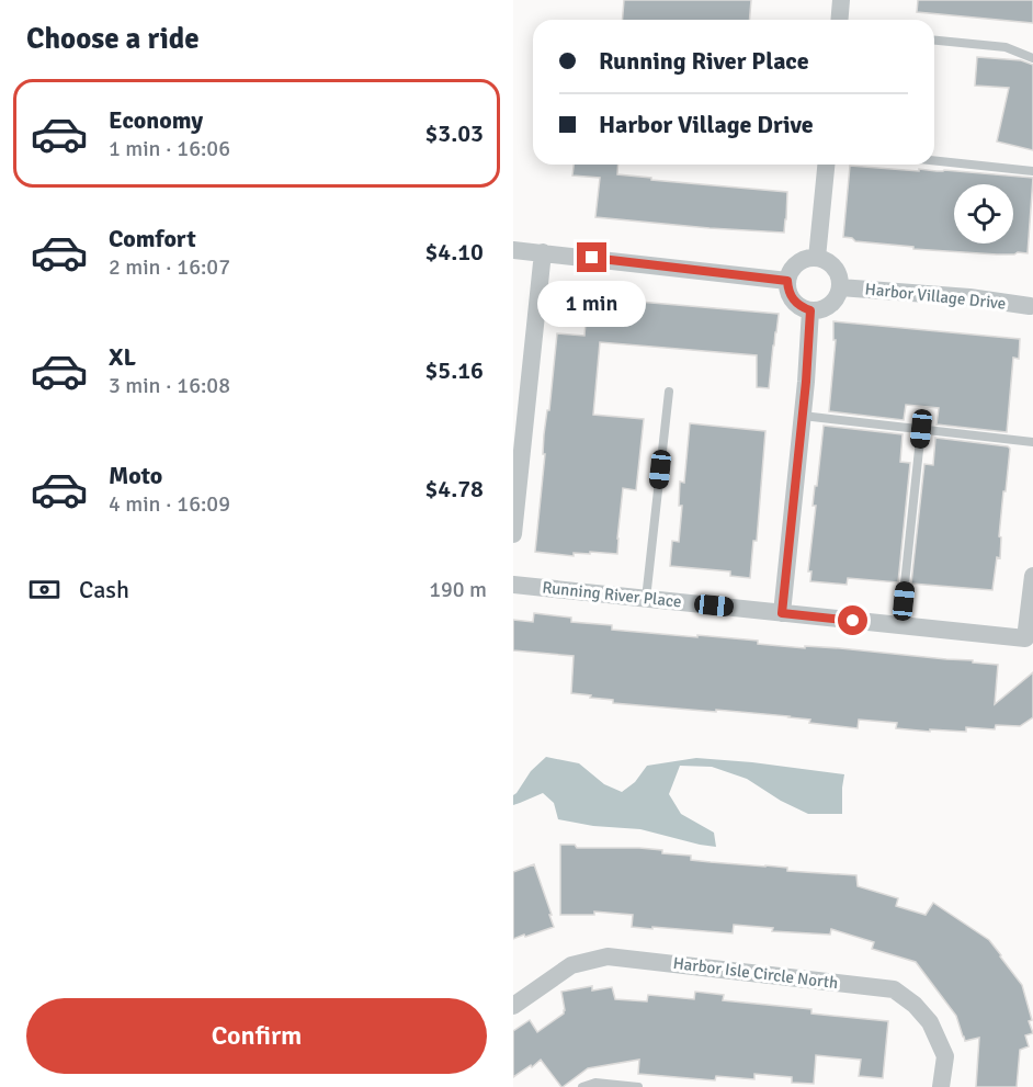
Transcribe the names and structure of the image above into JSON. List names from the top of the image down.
{
  "streets": {
    "street": ["Harbor Village Drive", "Running River Place", "Harbor Isle Circle North"]
  },
  "page": {
    "heading": "Choose a ride",
    "banner": ["Running River Place", "Harbor Village Drive"],
    "list": [
      {
        "name": "Economy",
        "note": "1 min · 16:06",
        "value": "$3.03"
      },
      {
        "name": "Comfort",
        "note": "2 min · 16:07",
        "value": "$4.10"
      },
      {
        "name": "XL",
        "note": "3 min · 16:08",
        "value": "$5.16"
      },
      {
        "name": "Moto",
        "note": "4 min · 16:09",
        "value": "$4.78"
      }
    ],
    "bubble": "1 min",
    "pay": ["Cash", "190 m"],
    "buttons": "Confirm"
  }
}
